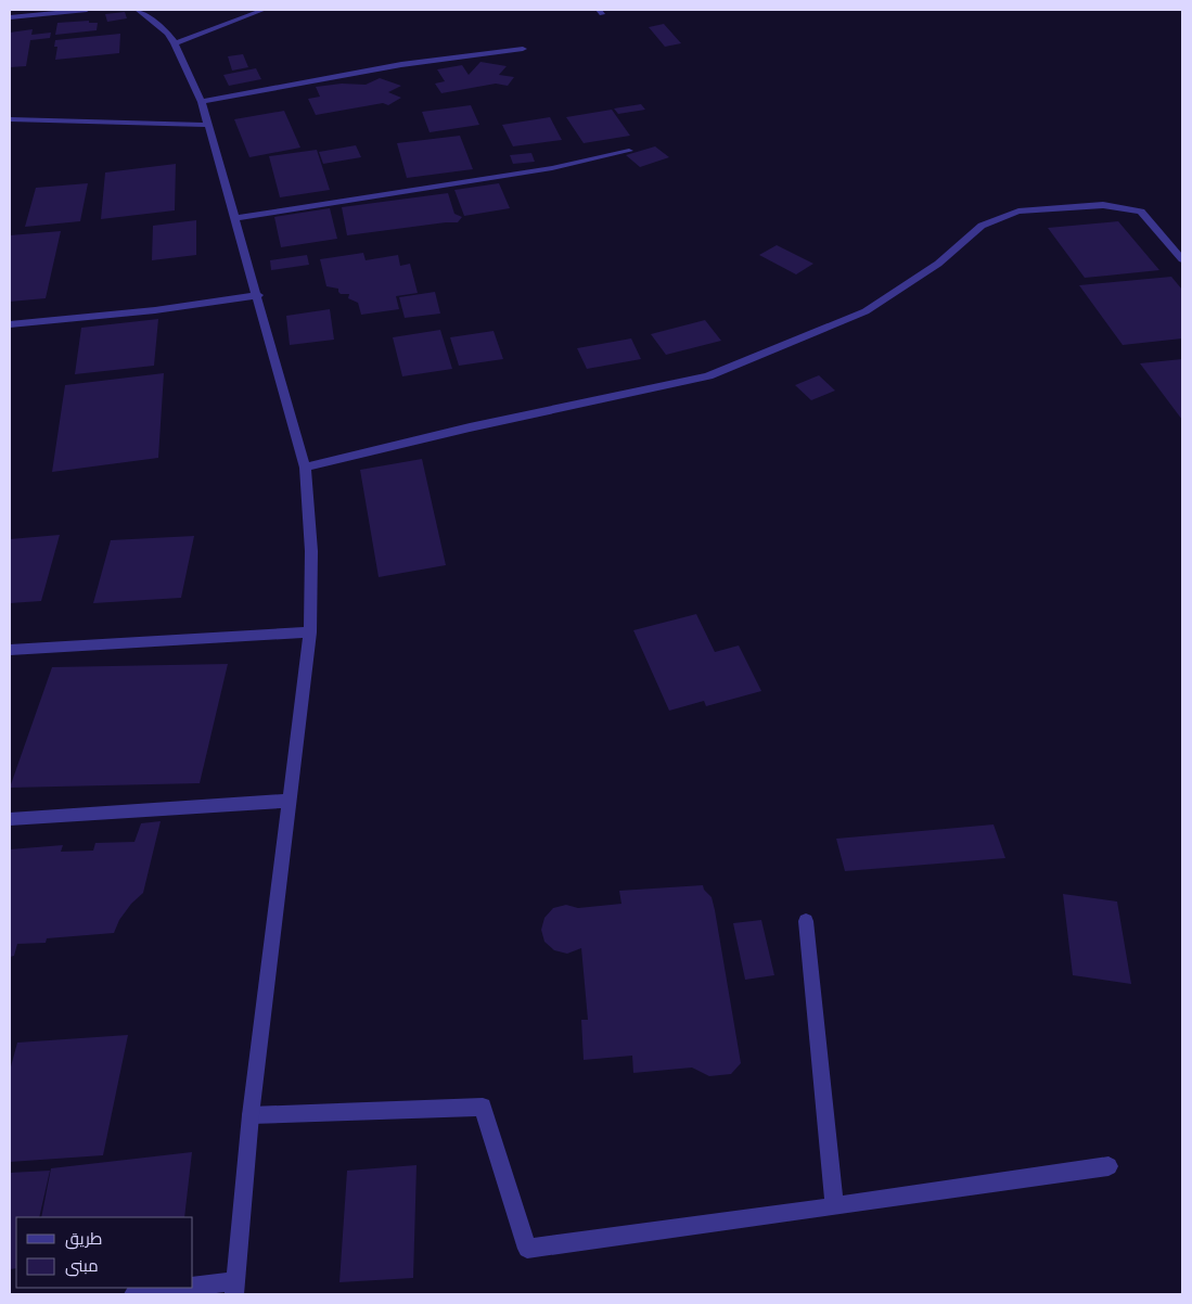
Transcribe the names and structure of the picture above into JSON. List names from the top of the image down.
{
  "legend": ["طريق", "مبنى"]
}
